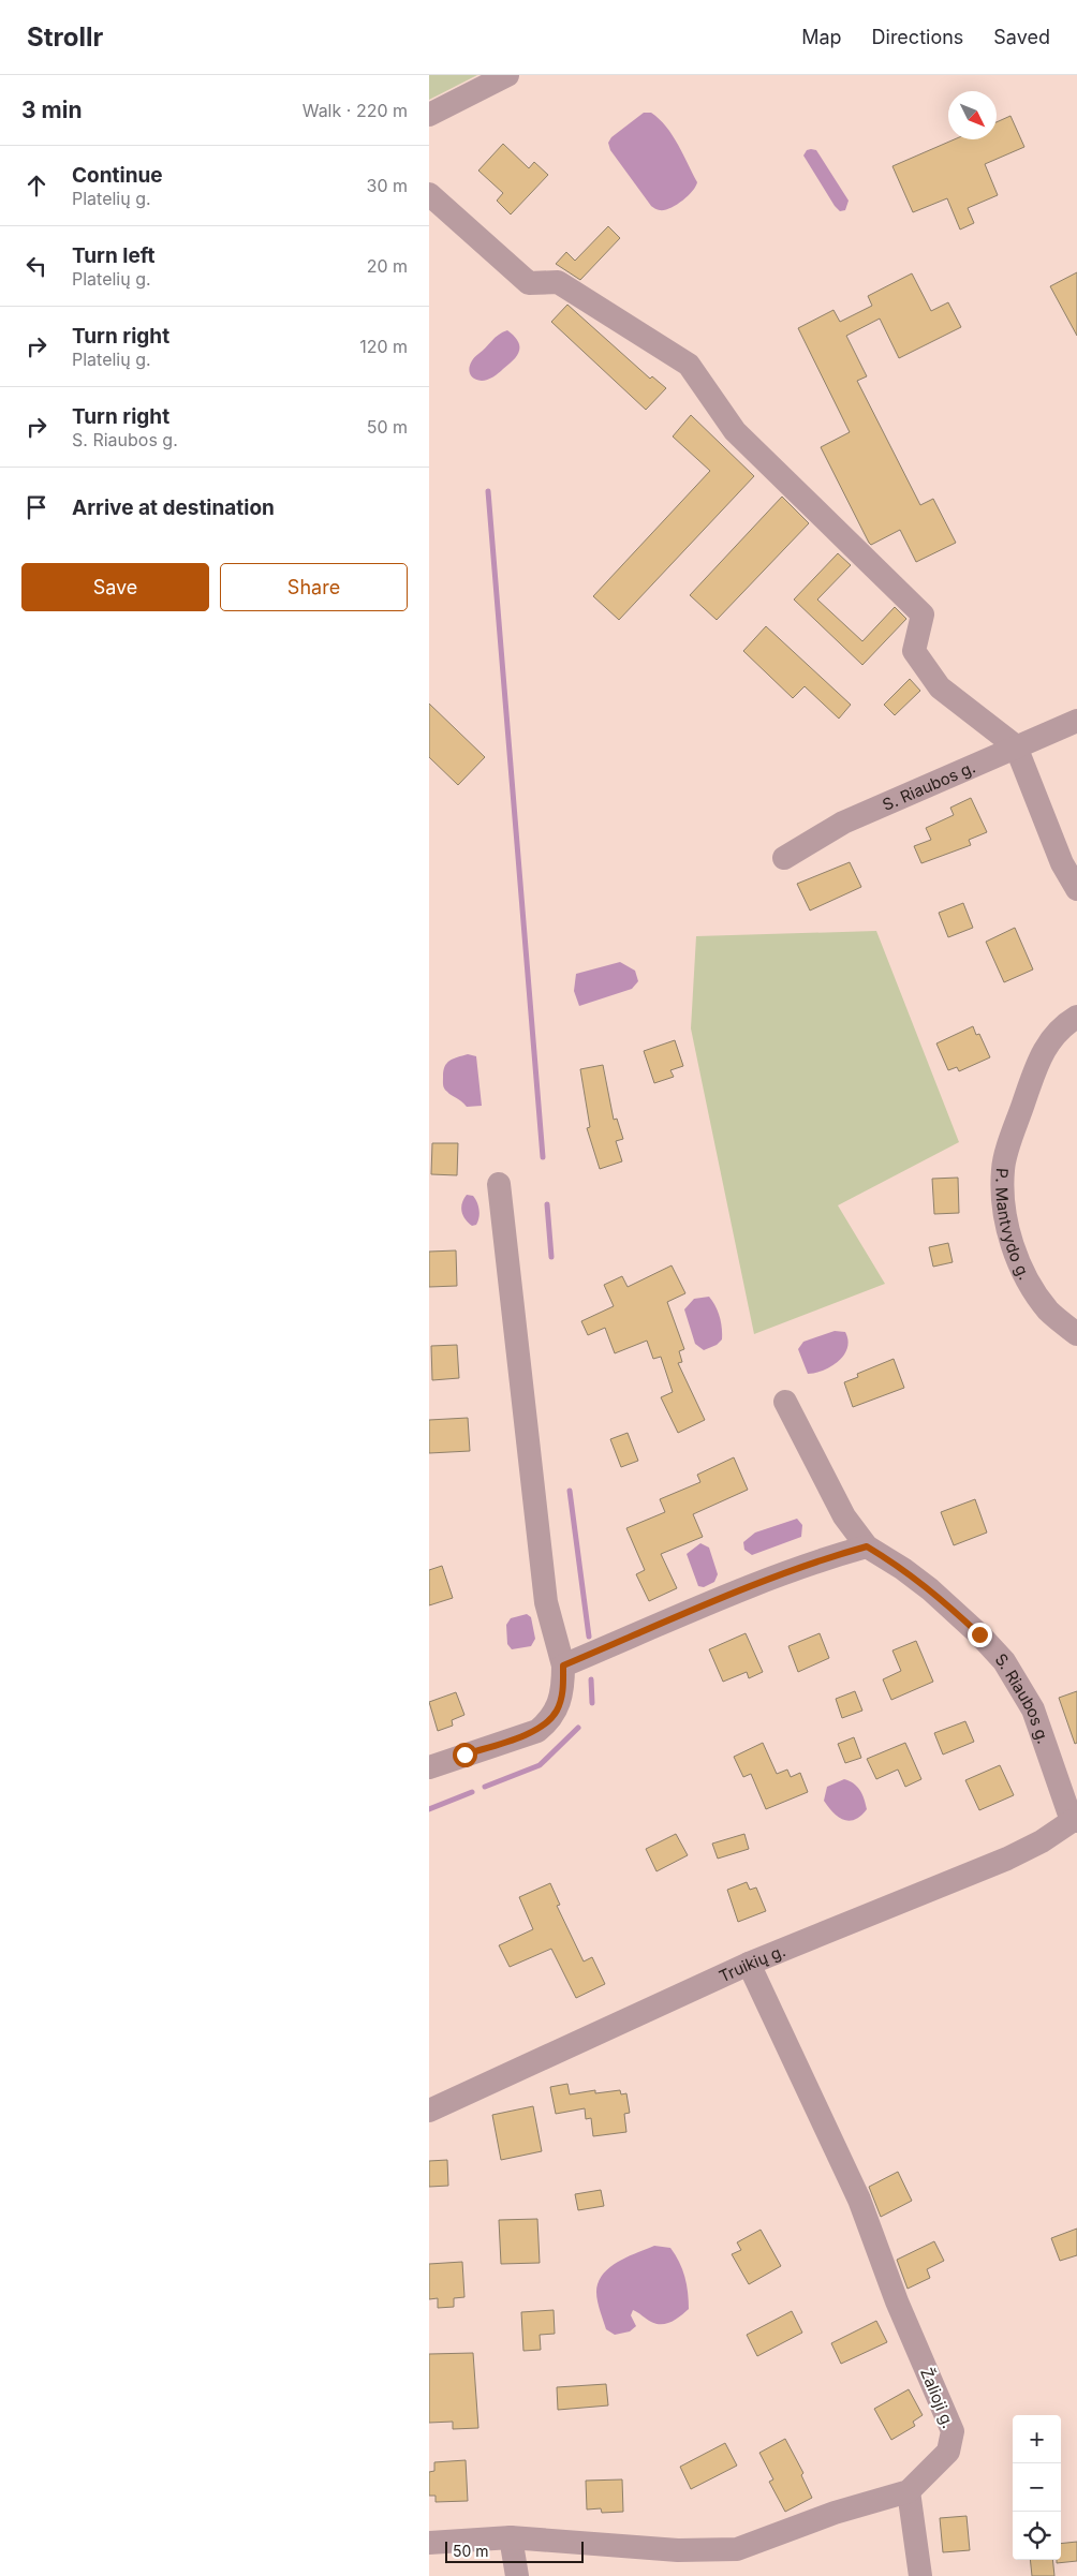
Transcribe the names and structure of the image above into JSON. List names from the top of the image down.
{
  "streets": {
    "street": [
      "S. Riaubos g.",
      "P. Mantvydo g.",
      "Truikių g.",
      "Žalioji g."
    ]
  },
  "crossings": [
    ["S. Riaubos g.", "Truikių g."],
    ["Truikių g.", "Žalioji g."]
  ],
  "scale_bar": "50 m",
  "north": "bottom right",
  "page": {
    "header": "Strollr",
    "nav": ["Map", "Directions", "Saved"],
    "heading": ["3 min", "Walk · 220 m"],
    "list": [
      ["Continue", "Platelių g.", "30 m"],
      ["Turn left", "Platelių g.", "20 m"],
      ["Turn right", "Platelių g.", "120 m"],
      ["Turn right", "S. Riaubos g.", "50 m"],
      "Arrive at destination"
    ],
    "buttons": ["Save", "Share"],
    "map_buttons": ["+", "−"],
    "scale": "50 m"
  }
}
